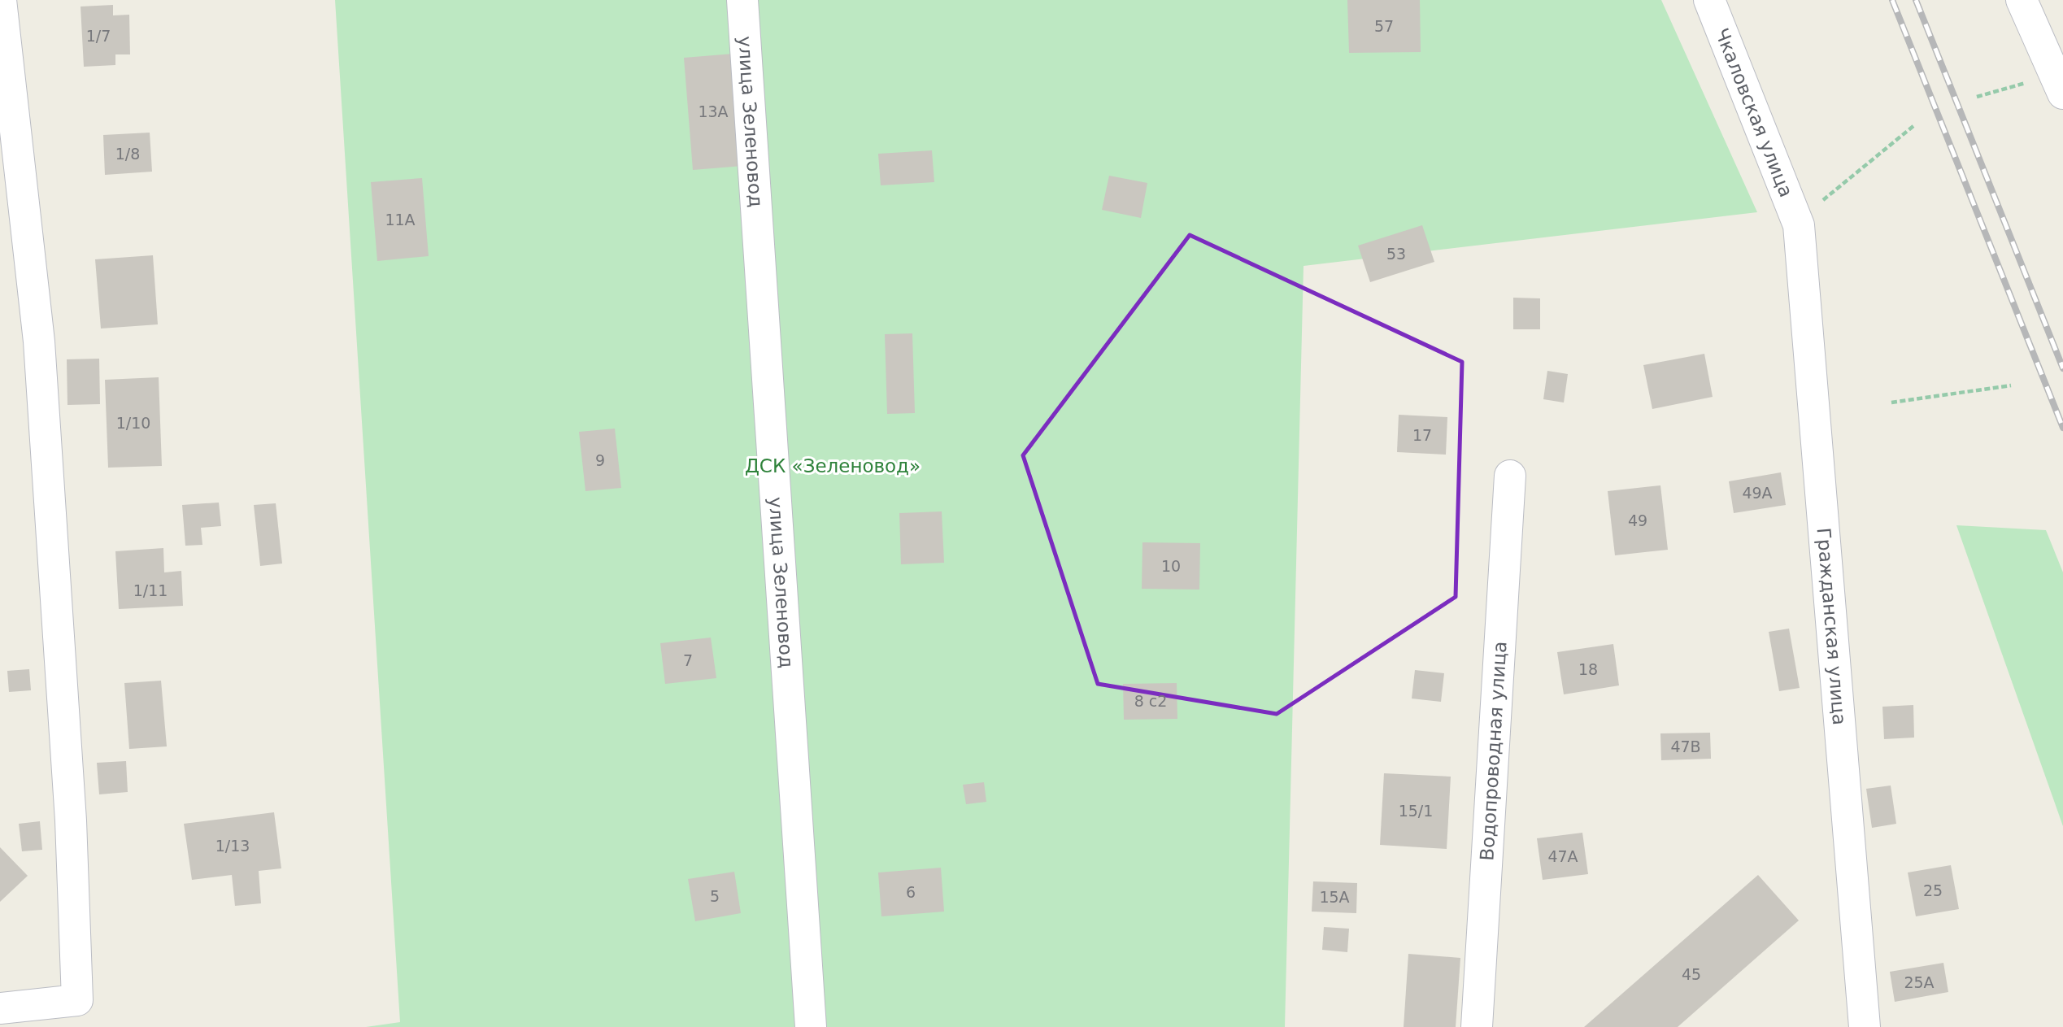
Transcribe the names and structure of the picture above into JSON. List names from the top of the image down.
{
  "streets": {
    "street": [
      "Чкаловская улица",
      "улица Зеленовод",
      "Гражданская улица",
      "Водопроводная улица"
    ]
  },
  "crossings": [
    ["Чкаловская улица", "Гражданская улица"]
  ],
  "parks": ["ДСК «Зеленовод»"],
  "house_numbers": [
    "57",
    "1/7",
    "13А",
    "1/8",
    "11А",
    "53",
    "1/10",
    "17",
    "9",
    "49А",
    "49",
    "10",
    "1/11",
    "7",
    "18",
    "8 с2",
    "47В",
    "15/1",
    "1/13",
    "47А",
    "25",
    "6",
    "5",
    "15А",
    "45",
    "25А"
  ]
}
